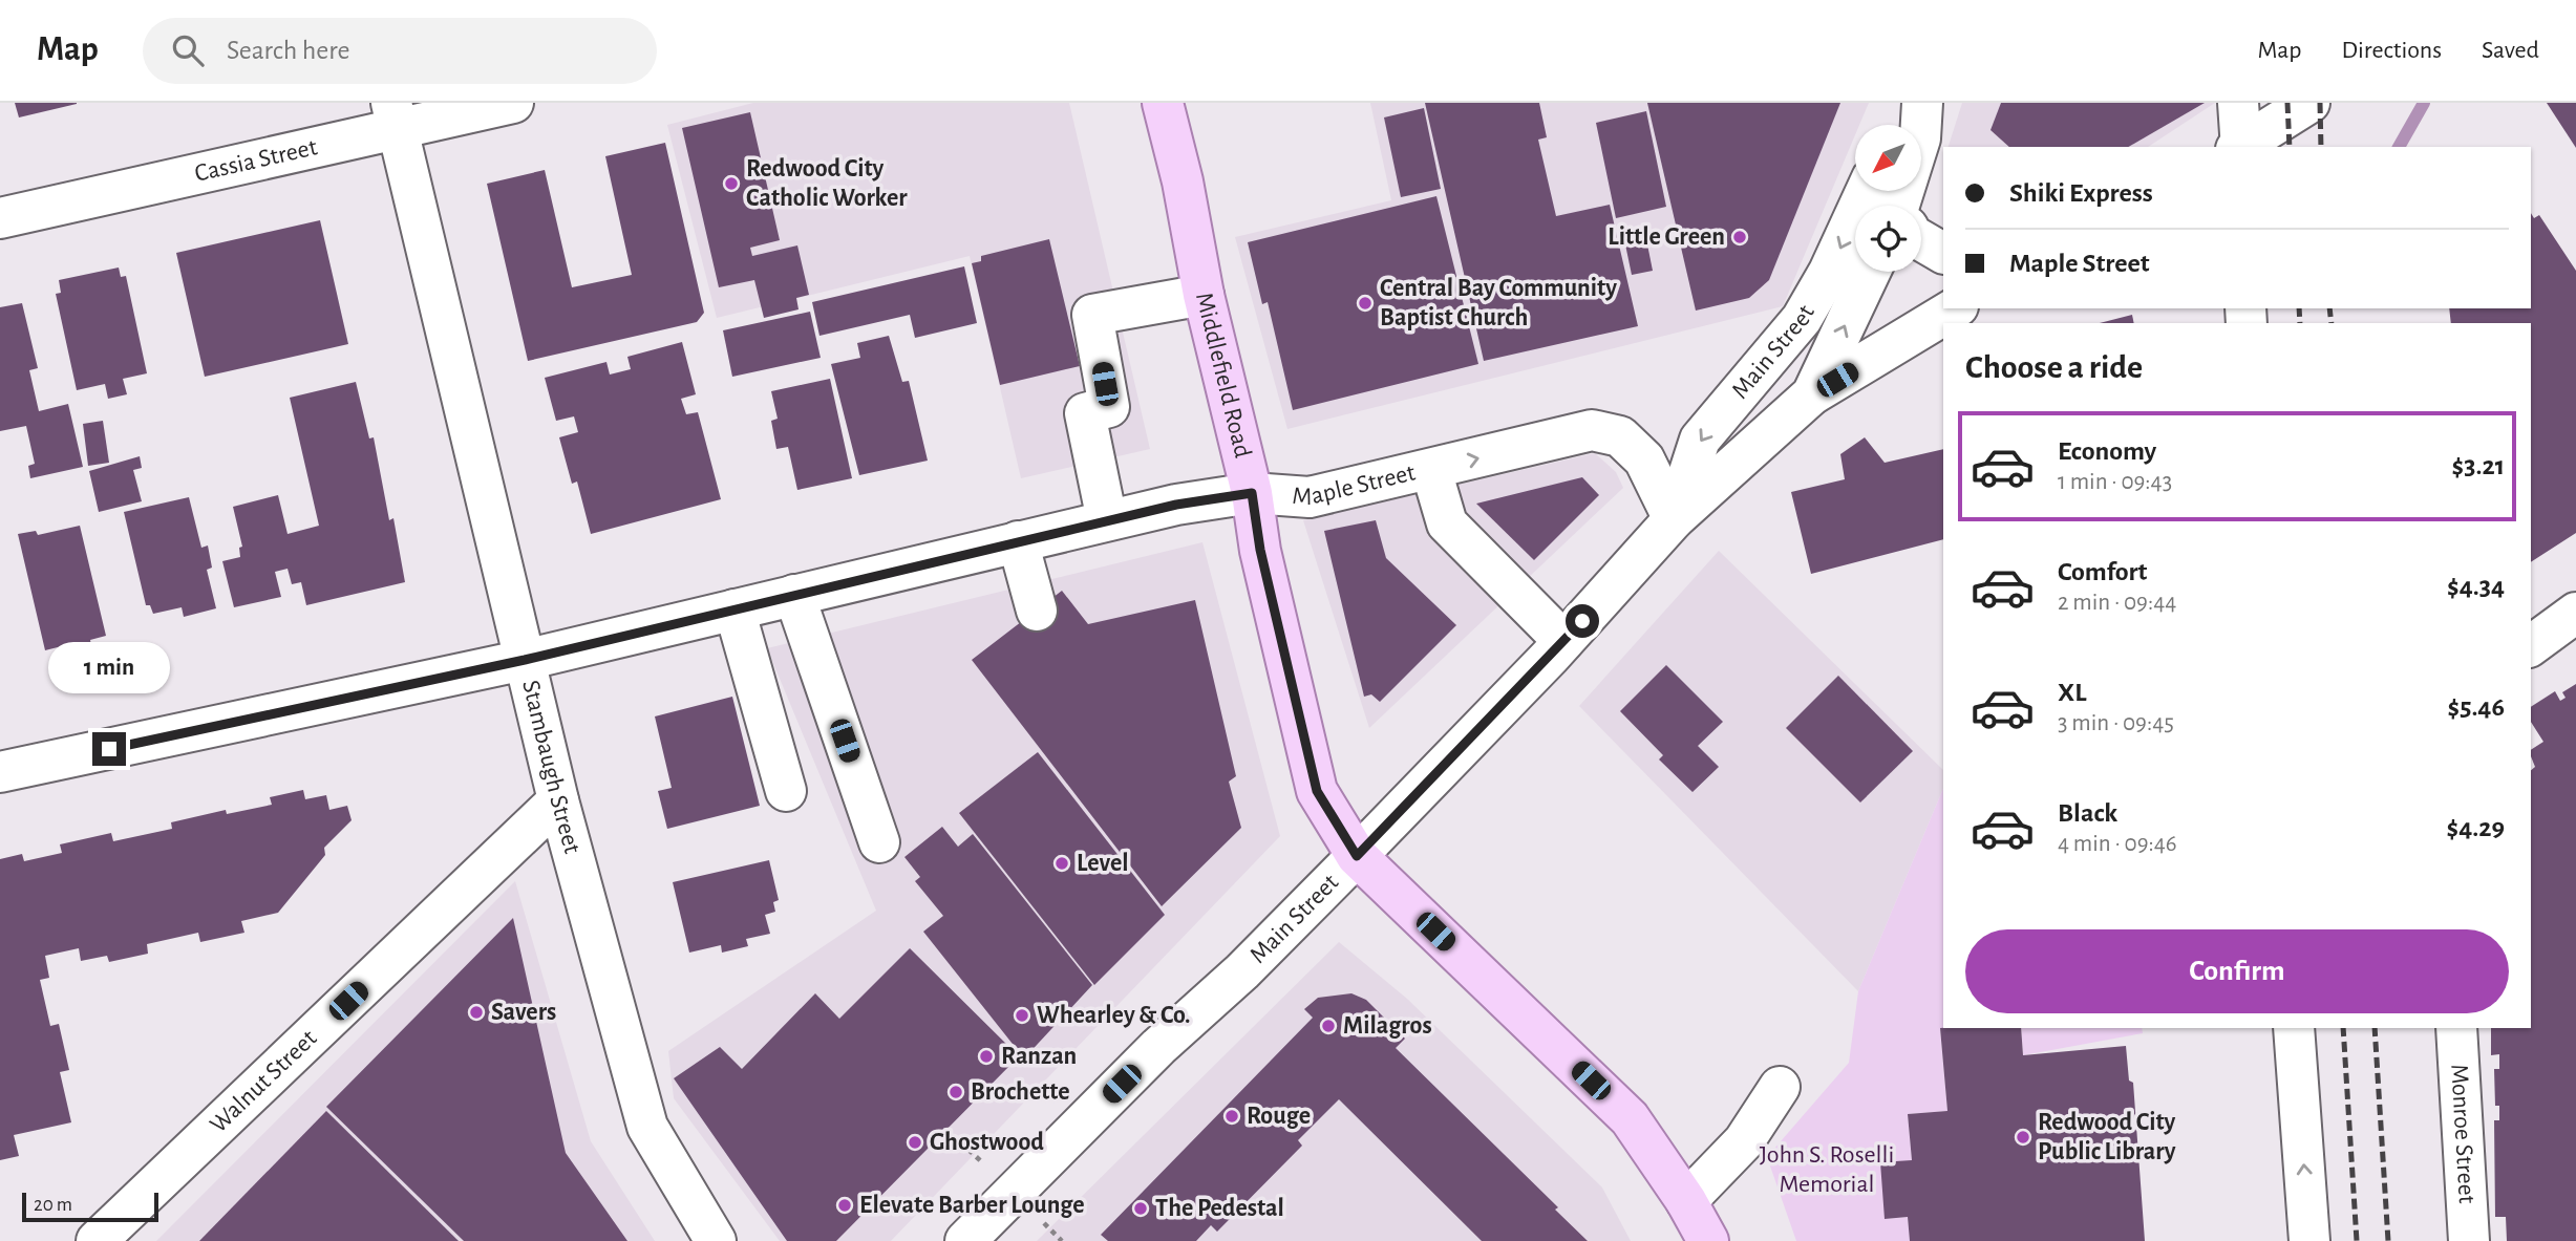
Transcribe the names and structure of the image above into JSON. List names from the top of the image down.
{
  "streets": {
    "main road": ["Middlefield Road"],
    "street": [
      "Cassia Street",
      "Main Street",
      "Maple Street",
      "Stambaugh Street",
      "Walnut Street",
      "Monroe Street"
    ]
  },
  "crossings": [
    ["Cassia Street", "Stambaugh Street"],
    ["Main Street", "Middlefield Road"],
    ["Main Street", "Maple Street"],
    ["Middlefield Road", "Maple Street"],
    ["Maple Street", "Stambaugh Street"],
    ["Stambaugh Street", "Walnut Street"]
  ],
  "parks": ["John S. Roselli Memorial"],
  "places": [
    "Redwood City Catholic Worker",
    "Little Green",
    "Central Bay Community Baptist Church",
    "Level",
    "Savers",
    "Whearley & Co.",
    "Milagros",
    "Ranzan",
    "Brochette",
    "Rouge",
    "Redwood City Public Library",
    "Ghostwood",
    "Elevate Barber Lounge",
    "The Pedestal"
  ],
  "scale_bar": "20 m",
  "north": "bottom left",
  "page": {
    "header": "Map",
    "search": "Search here",
    "nav": ["Map", "Directions", "Saved"],
    "banner": ["Shiki Express", "Maple Street"],
    "heading": "Choose a ride",
    "list": [
      {
        "name": "Economy",
        "note": "1 min · 09:43",
        "value": "$3.21"
      },
      {
        "name": "Comfort",
        "note": "2 min · 09:44",
        "value": "$4.34"
      },
      {
        "name": "XL",
        "note": "3 min · 09:45",
        "value": "$5.46"
      },
      {
        "name": "Black",
        "note": "4 min · 09:46",
        "value": "$4.29"
      }
    ],
    "bubble": "1 min",
    "buttons": "Confirm",
    "scale": "20 m"
  }
}
